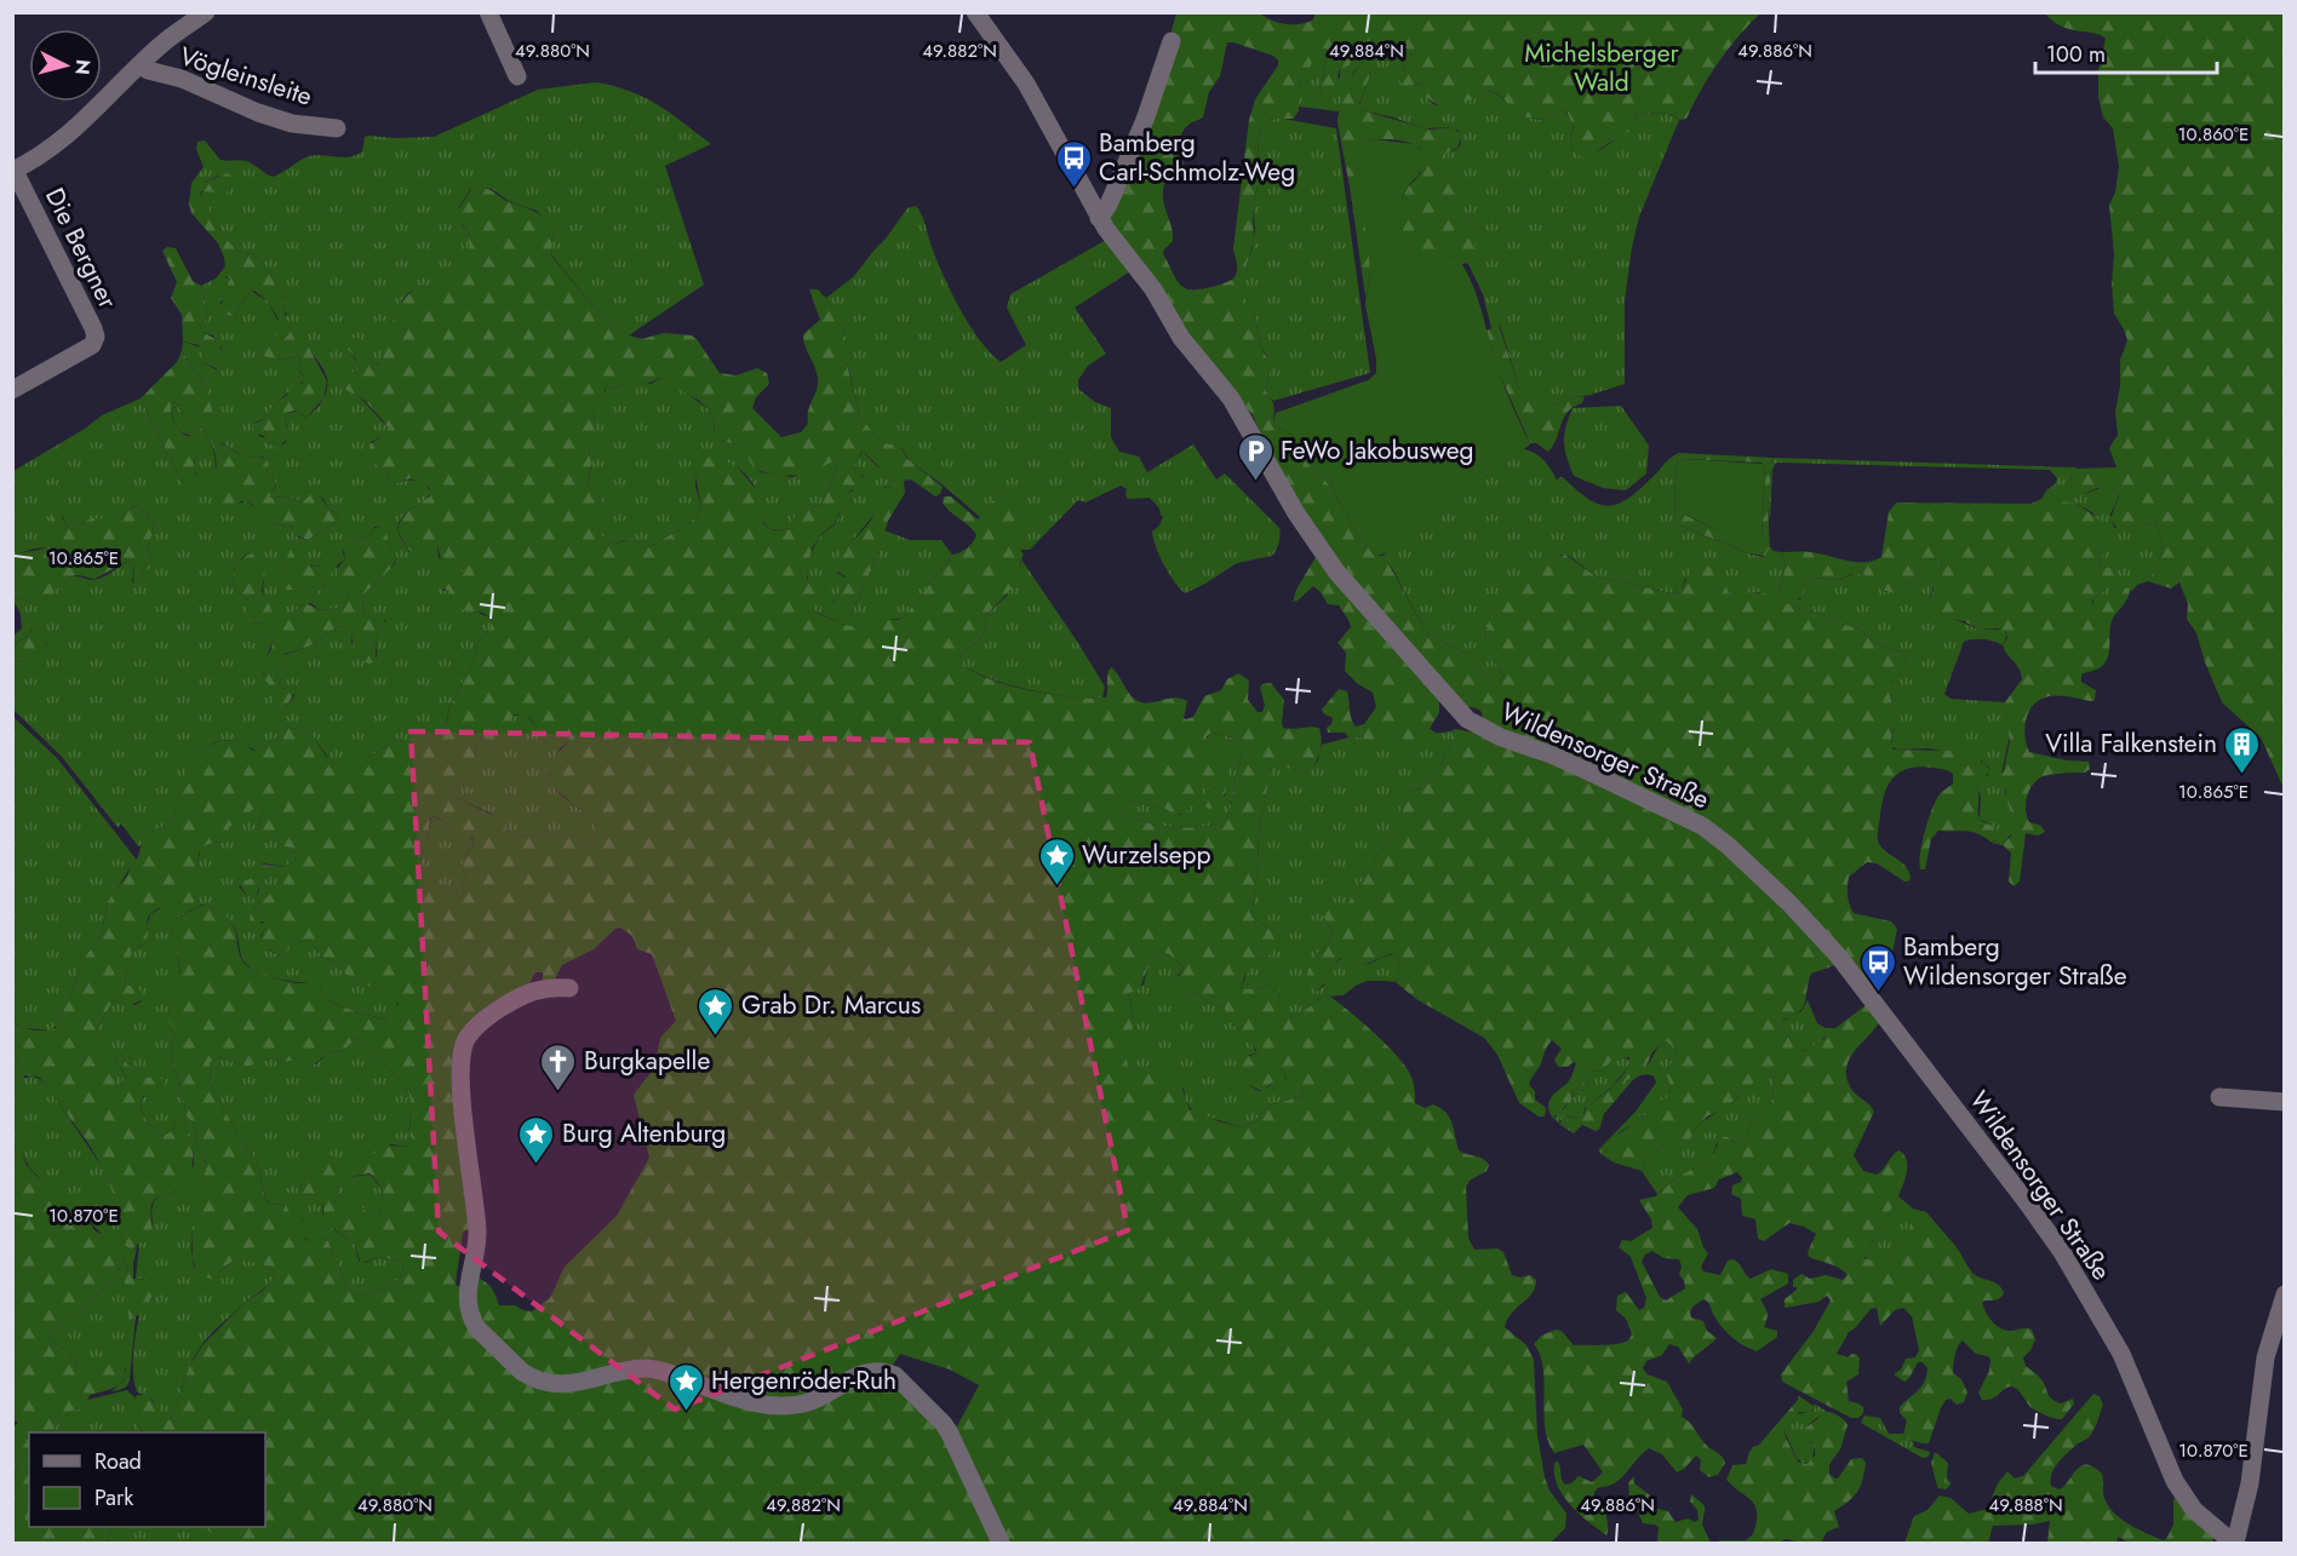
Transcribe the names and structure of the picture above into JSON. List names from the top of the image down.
{
  "streets": {
    "street": ["Vögleinsleite", "Die Bergner", "Wildensorger Straße"]
  },
  "parks": ["Michelsberger Wald"],
  "places": {
    "bus stop": ["Bamberg Carl-Schmolz-Weg", "Bamberg Wildensorger Straße"],
    "parking": ["FeWo Jakobusweg"],
    "building": ["Villa Falkenstein"],
    "place": [
      "Wurzelsepp",
      "Grab Dr. Marcus",
      "Burg Altenburg",
      "Hergenröder-Ruh"
    ],
    "church": ["Burgkapelle"]
  },
  "legend": ["Road", "Park"],
  "scale_bar": "100 m",
  "north": "right",
  "coordinates": [
    "49.880°N",
    "49.882°N",
    "49.884°N",
    "49.886°N",
    "10.860°E",
    "10.865°E",
    "10.870°E",
    "49.888°N"
  ]
}
